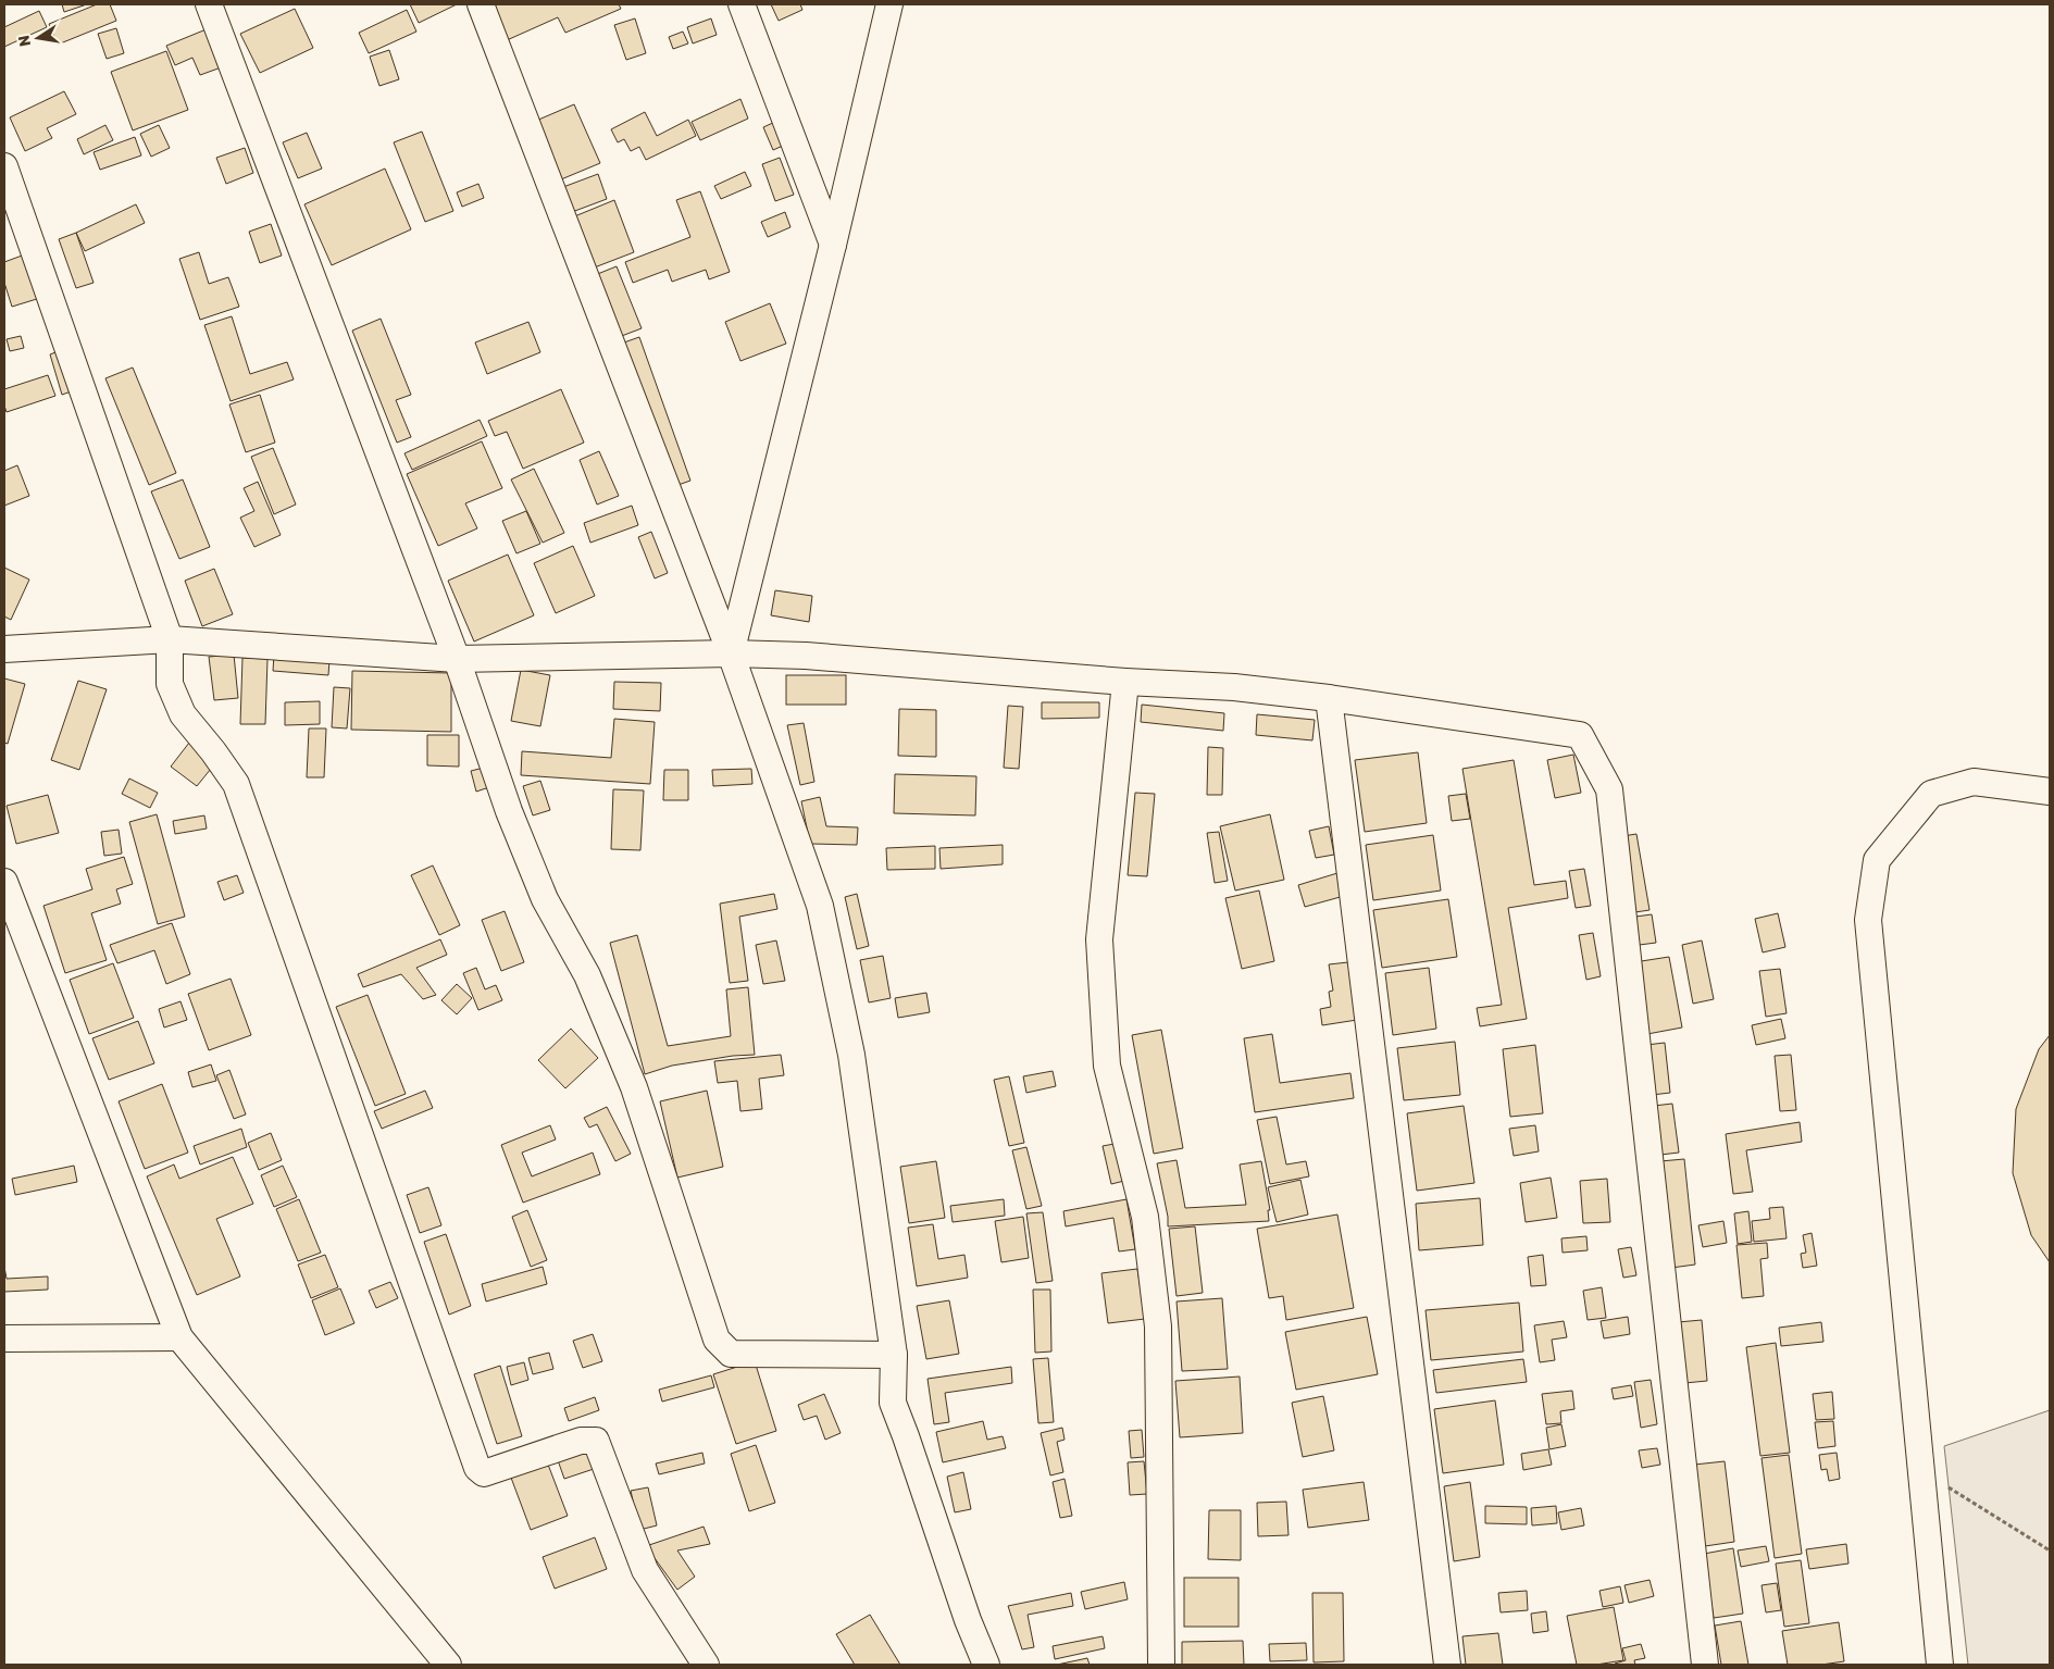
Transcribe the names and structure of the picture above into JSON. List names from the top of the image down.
{
  "north": "left"
}
